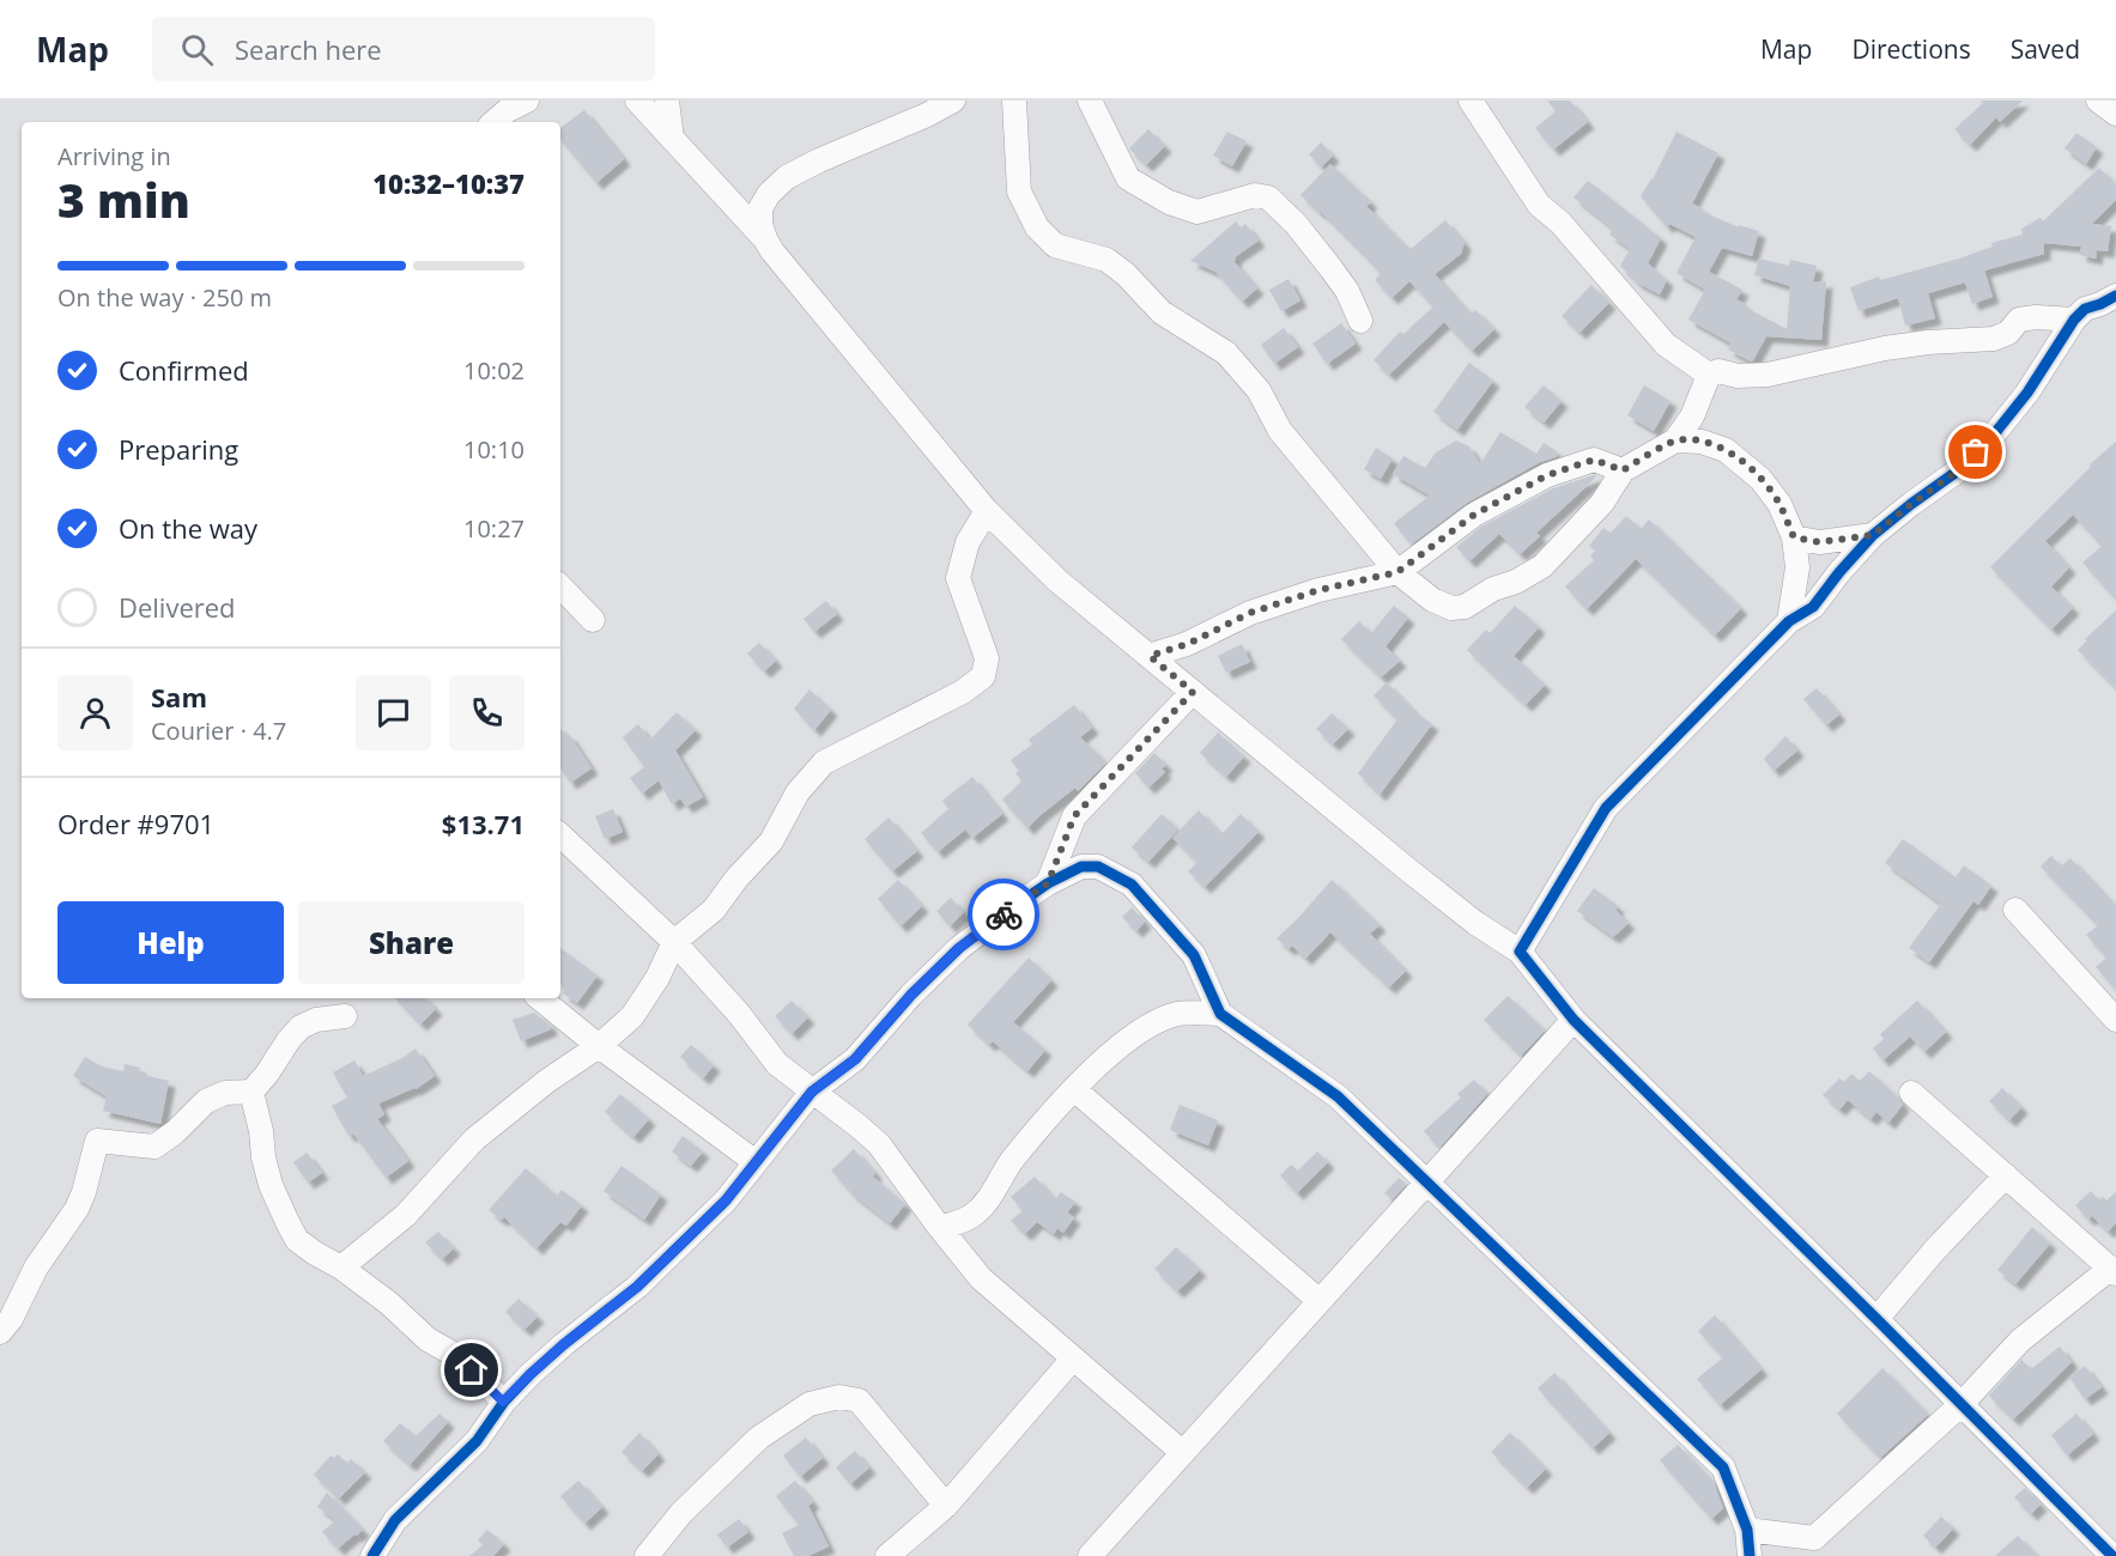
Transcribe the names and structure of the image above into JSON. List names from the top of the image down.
{
  "page": {
    "header": "Map",
    "search": "Search here",
    "nav": ["Map", "Directions", "Saved"],
    "heading": ["3 min", "Arriving in", "10:32–10:37"],
    "panel": [
      "Sam",
      "Courier · 4.7",
      "Order #9701",
      "$13.71"
    ],
    "bar": "On the way · 250 m",
    "list": [
      ["Confirmed", "10:02"],
      ["Preparing", "10:10"],
      ["On the way", "10:27"],
      "Delivered"
    ],
    "buttons": ["Help", "Share"]
  }
}
